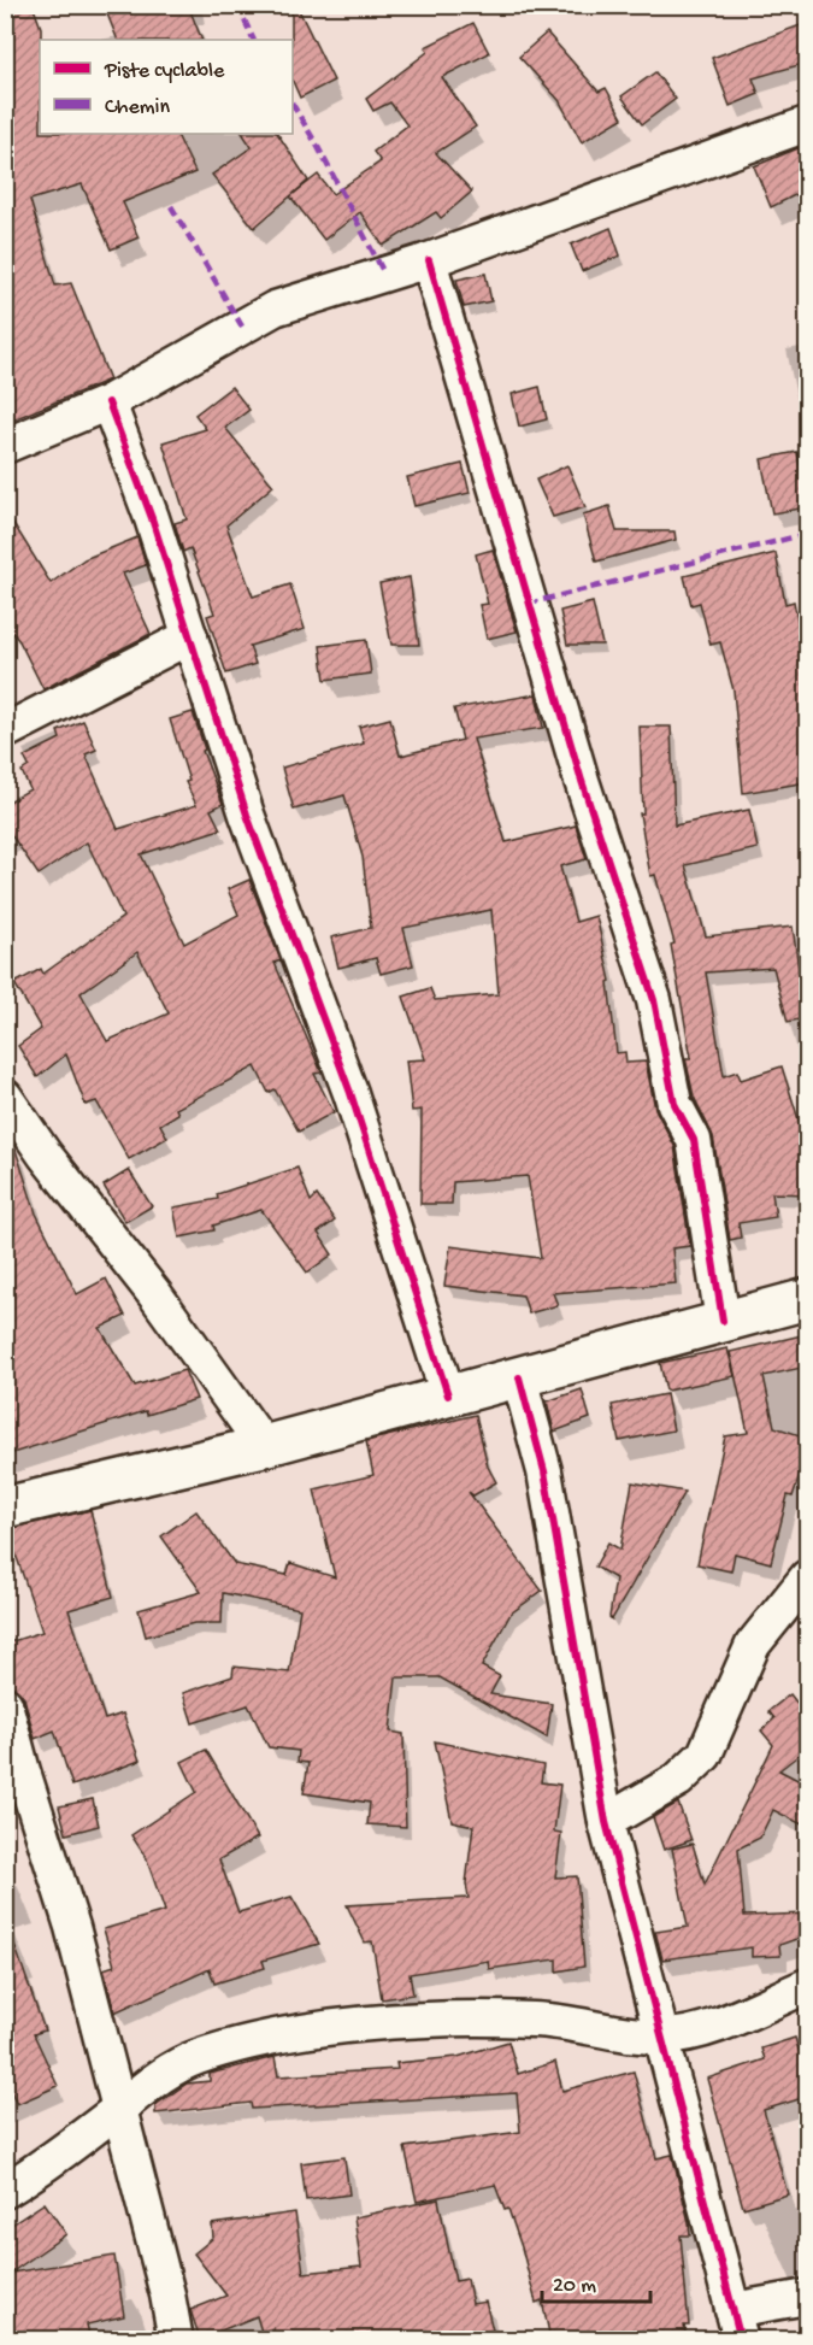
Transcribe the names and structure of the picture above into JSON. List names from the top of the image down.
{
  "legend": ["Piste cyclable", "Chemin"],
  "scale_bar": "20 m"
}
